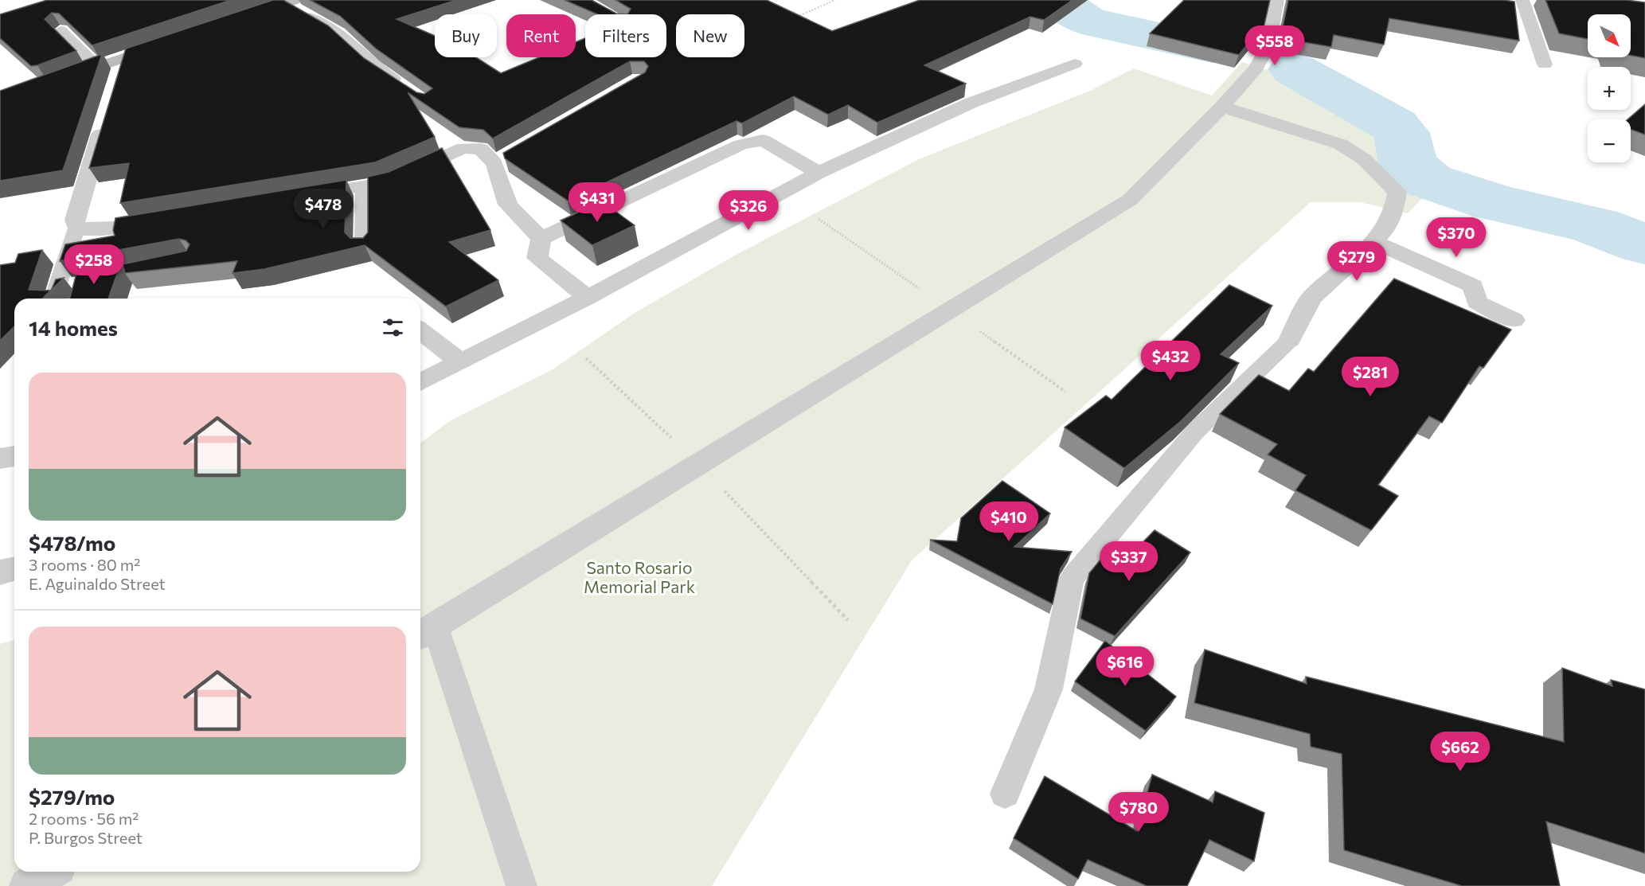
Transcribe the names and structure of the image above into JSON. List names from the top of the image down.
{
  "parks": ["Santo Rosario Memorial Park"],
  "north": "bottom right",
  "page": {
    "map_buttons": ["+", "−"],
    "chip": [
      "Buy",
      "Rent",
      "Filters",
      "New"
    ],
    "price": [
      "$558",
      "$431",
      "$478",
      "$326",
      "$370",
      "$279",
      "$258",
      "$432",
      "$281",
      "$410",
      "$337",
      "$616",
      "$662",
      "$780"
    ],
    "heading": "14 homes",
    "list": [
      {
        "name": "$478/mo",
        "note": "3 rooms · 80 m² · E. Aguinaldo Street"
      },
      {
        "name": "$279/mo",
        "note": "2 rooms · 56 m² · P. Burgos Street"
      }
    ]
  }
}
